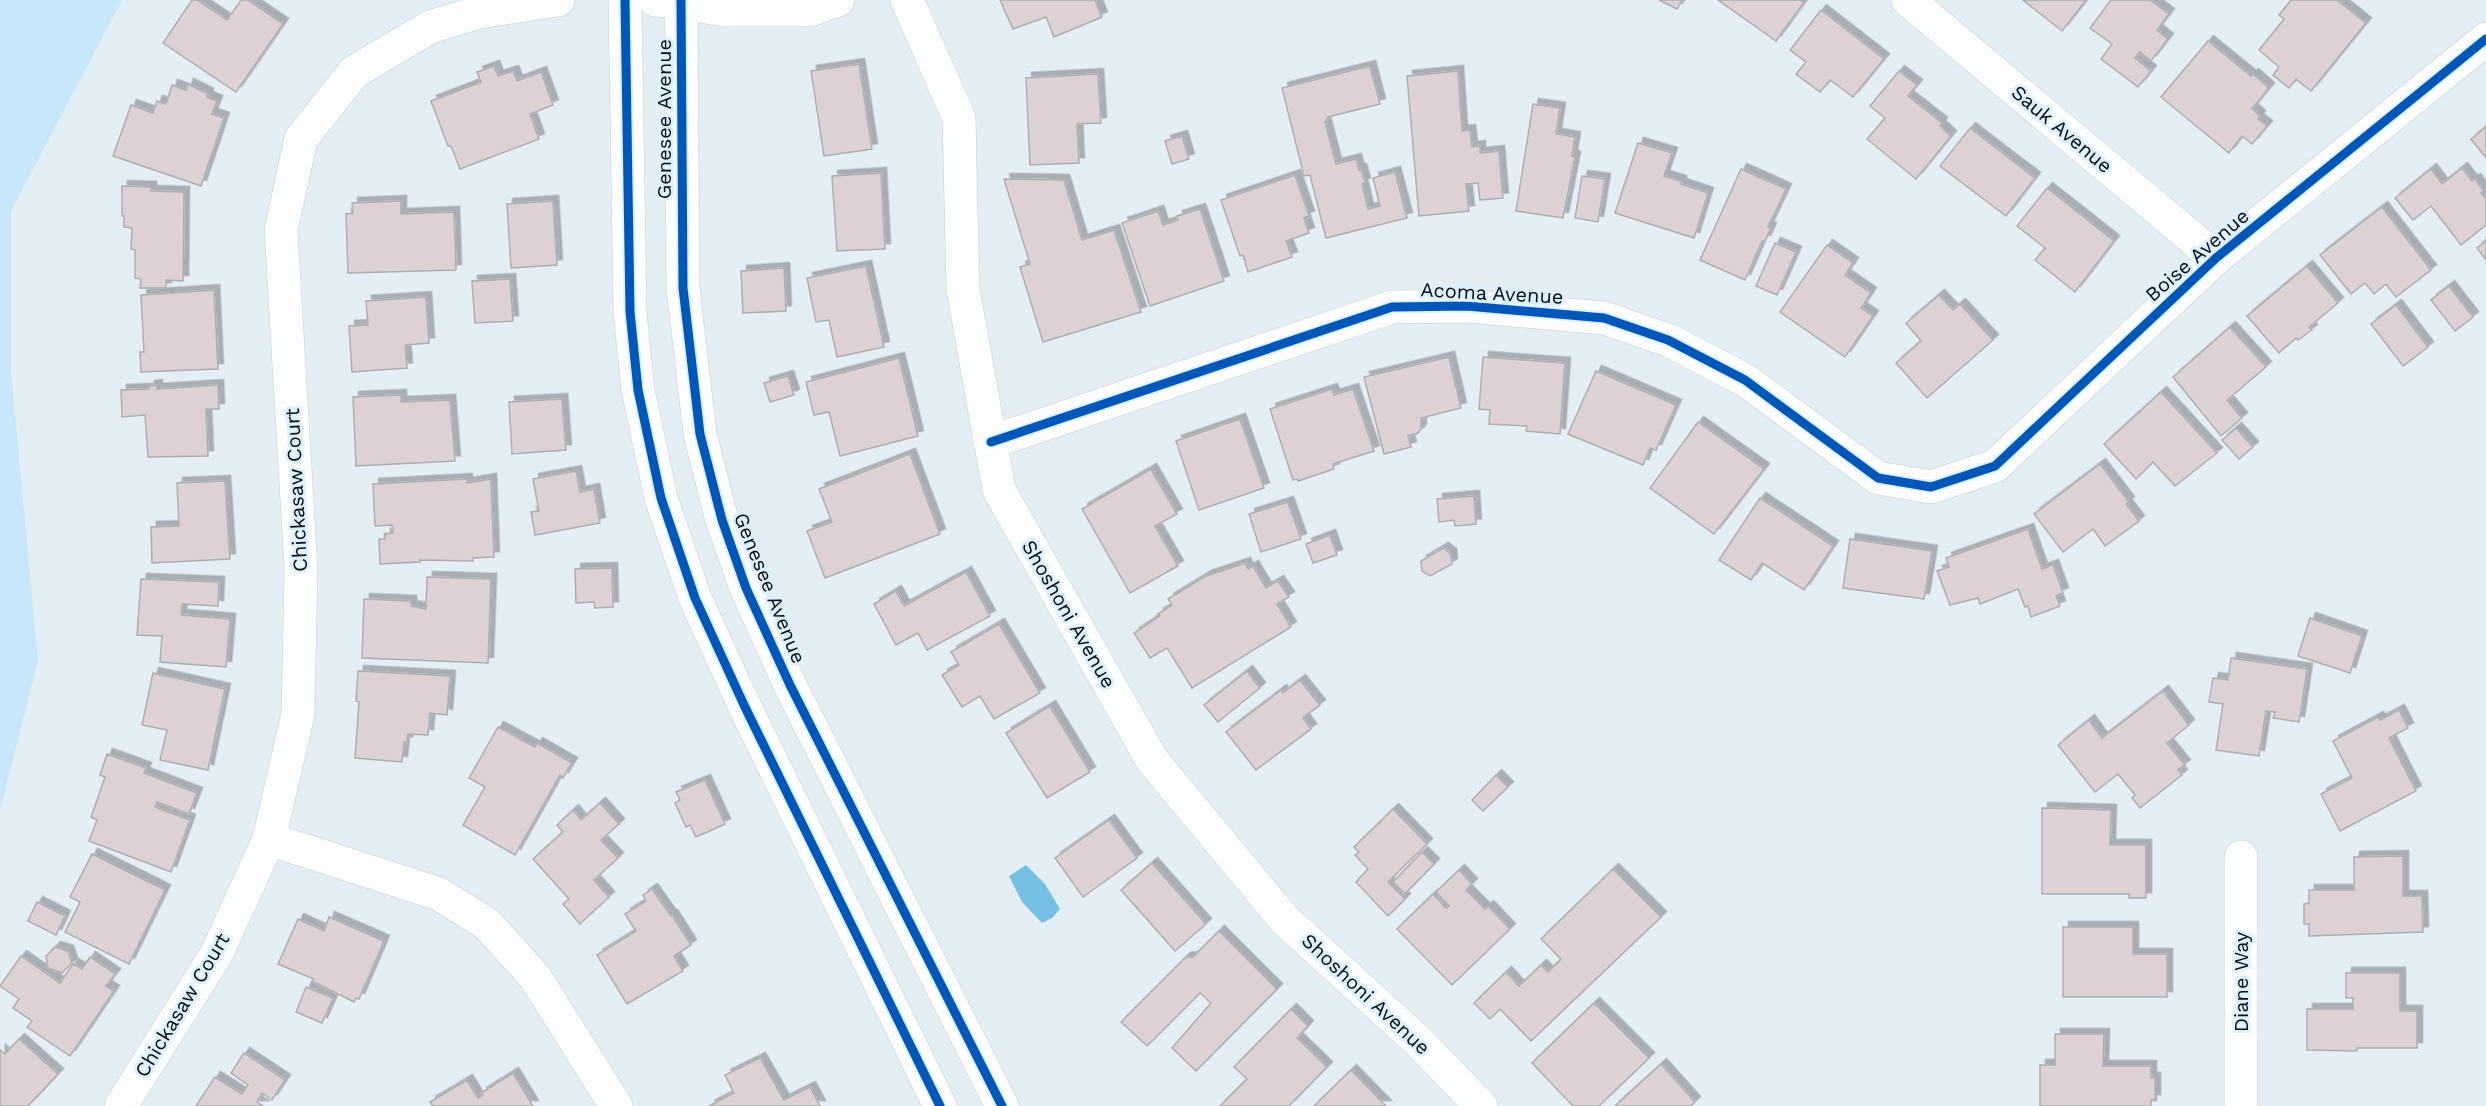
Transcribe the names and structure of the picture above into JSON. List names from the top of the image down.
{
  "streets": {
    "street": [
      "Genesee Avenue",
      "Sauk Avenue",
      "Boise Avenue",
      "Acoma Avenue",
      "Chickasaw Court",
      "Shoshoni Avenue",
      "Diane Way"
    ]
  },
  "crossings": [
    ["Sauk Avenue", "Boise Avenue"],
    ["Boise Avenue", "Acoma Avenue"],
    ["Acoma Avenue", "Shoshoni Avenue"]
  ]
}
